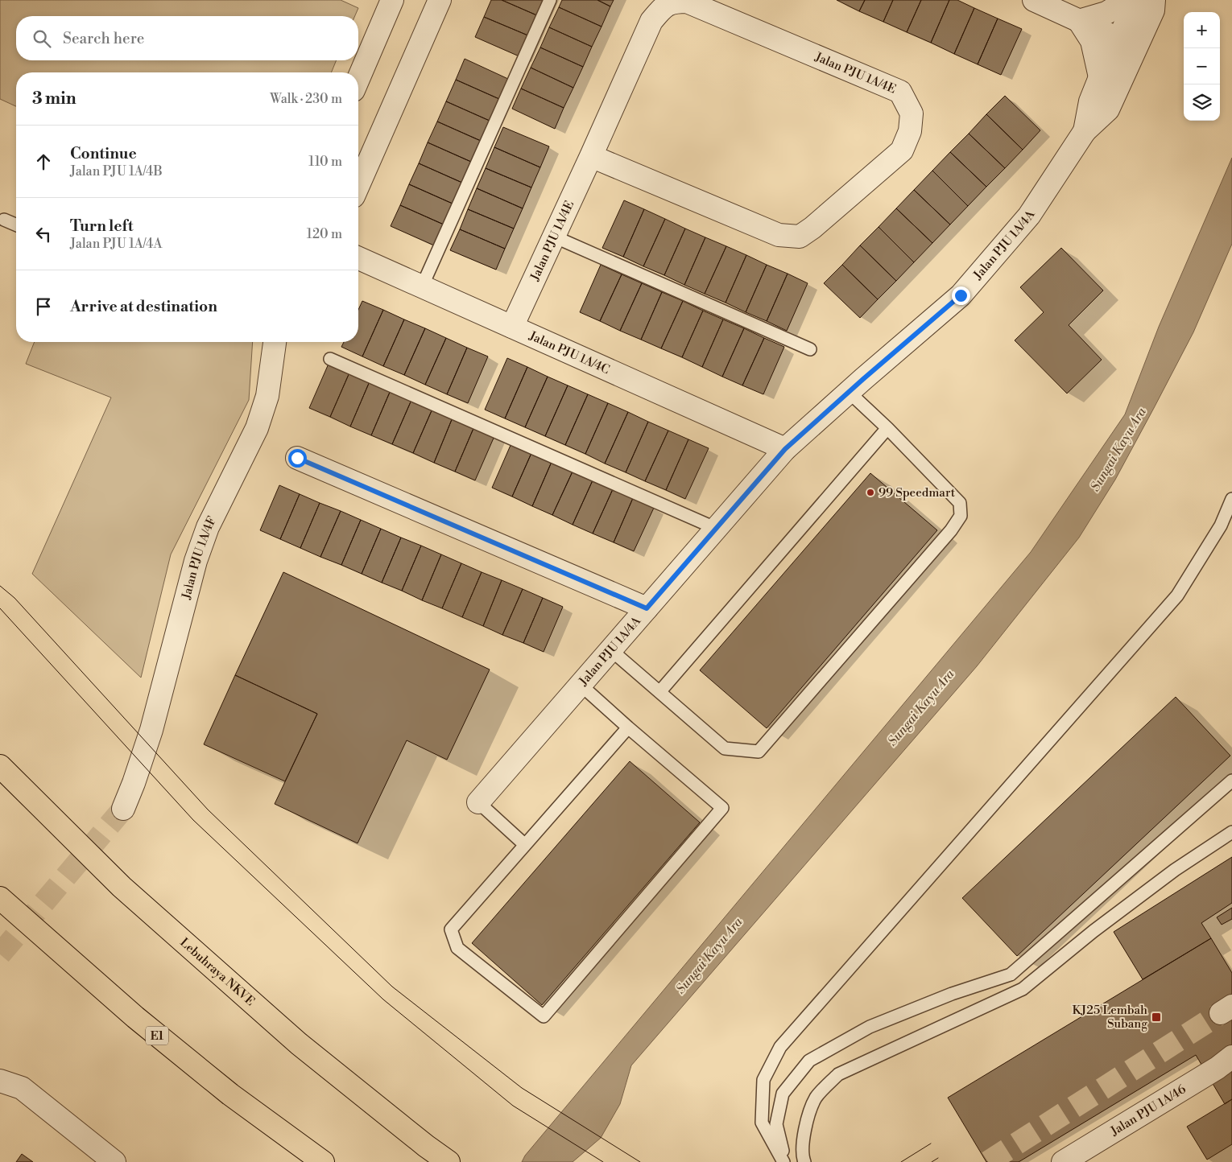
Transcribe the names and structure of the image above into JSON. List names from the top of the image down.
{
  "streets": {
    "highway": ["Lebuhraya NKVE", "E1"],
    "street": [
      "Jalan PJU 1A/4E",
      "Jalan PJU 1A/4A",
      "Jalan PJU 1A/4C",
      "Jalan PJU 1A/4F",
      "Jalan PJU 1A/46"
    ]
  },
  "crossings": [
    ["Jalan PJU 1A/4E", "Jalan PJU 1A/4C"],
    ["Jalan PJU 1A/4A", "Jalan PJU 1A/4C"]
  ],
  "water": ["Sungai Kayu Ara"],
  "places": {
    "other": ["99 Speedmart"],
    "transit": ["KJ25 Lembah Subang"]
  },
  "page": {
    "map_buttons": ["+", "−"],
    "search": "Search here",
    "heading": ["3 min", "Walk · 230 m"],
    "list": [
      ["Continue", "Jalan PJU 1A/4B", "110 m"],
      ["Turn left", "Jalan PJU 1A/4A", "120 m"],
      "Arrive at destination"
    ]
  }
}
